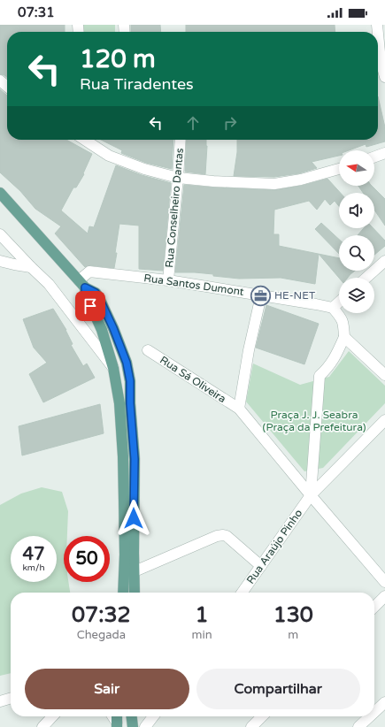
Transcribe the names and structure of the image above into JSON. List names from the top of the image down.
{
  "streets": {
    "street": [
      "Rua Conselheiro Dantas",
      "Rua Santos Dumont",
      "Rua Sá Oliveira",
      "Rua Araújo Pinho"
    ]
  },
  "crossings": [
    ["Rua Conselheiro Dantas", "Rua Santos Dumont"],
    ["Rua Sá Oliveira", "Rua Araújo Pinho"]
  ],
  "parks": ["Praça J. J. Seabra (Praça da Prefeitura)"],
  "places": {
    "office": ["HE-NET"]
  },
  "north": "left",
  "page": {
    "status": "07:31",
    "turn": ["120 m", "Rua Tiradentes"],
    "speed": "47 km/h",
    "limit": "50",
    "eta": [
      "07:32",
      "Chegada",
      "1",
      "min",
      "130",
      "m"
    ],
    "buttons": ["Sair", "Compartilhar"]
  }
}
